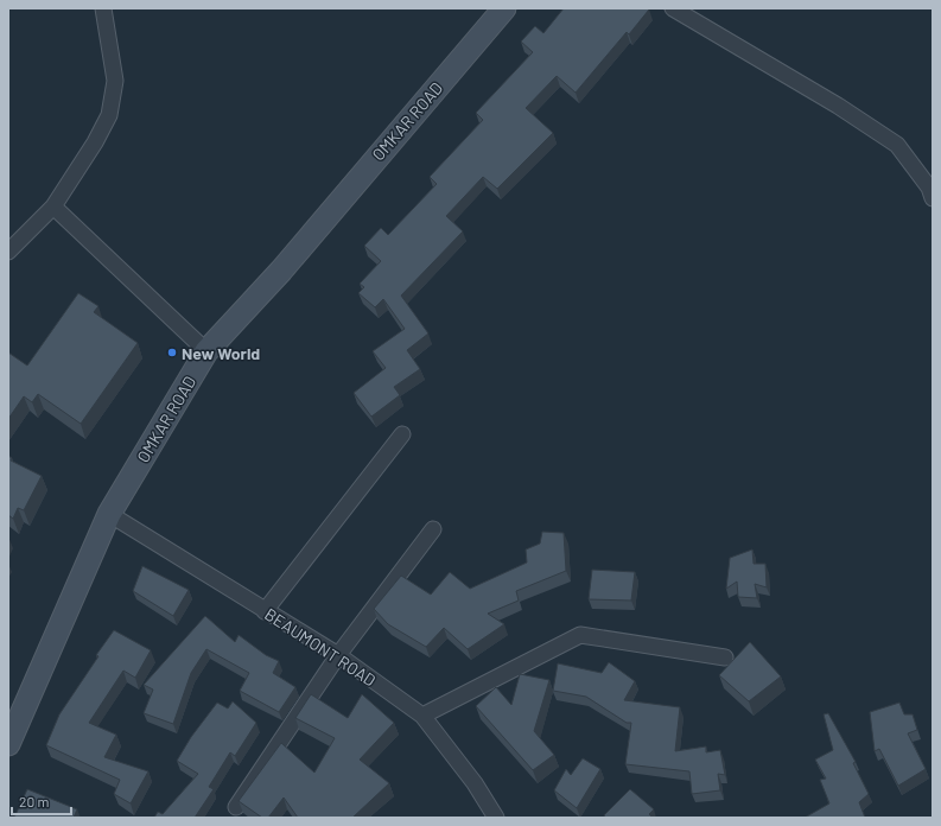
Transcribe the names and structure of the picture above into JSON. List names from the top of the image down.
{
  "streets": {
    "street": ["OMKAR ROAD", "BEAUMONT ROAD"]
  },
  "crossings": [
    ["OMKAR ROAD", "BEAUMONT ROAD"]
  ],
  "places": ["New World"],
  "scale_bar": "20 m"
}
